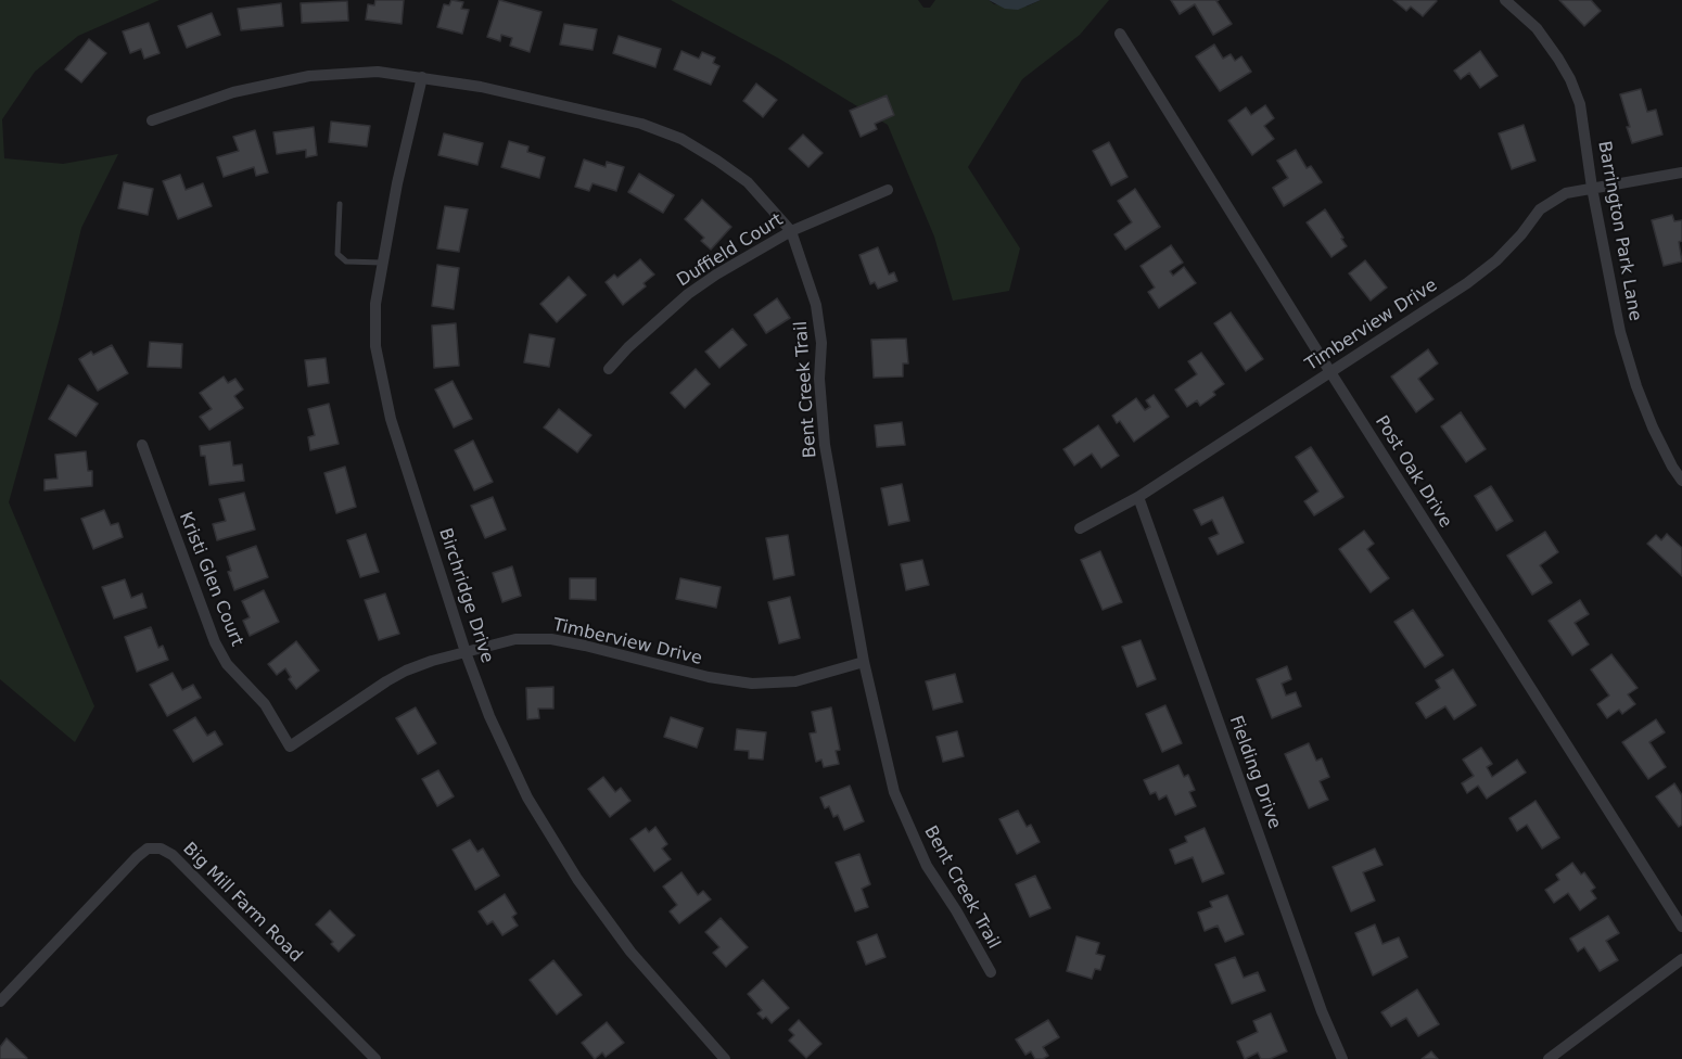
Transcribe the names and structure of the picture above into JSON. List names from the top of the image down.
{
  "streets": {
    "street": [
      "Barrington Park Lane",
      "Duffield Court",
      "Timberview Drive",
      "Bent Creek Trail",
      "Post Oak Drive",
      "Kristi Glen Court",
      "Birchridge Drive",
      "Fielding Drive",
      "Big Mill Farm Road"
    ]
  },
  "crossings": [
    ["Barrington Park Lane", "Timberview Drive"],
    ["Duffield Court", "Bent Creek Trail"],
    ["Timberview Drive", "Bent Creek Trail"],
    ["Timberview Drive", "Post Oak Drive"],
    ["Timberview Drive", "Kristi Glen Court"],
    ["Timberview Drive", "Birchridge Drive"],
    ["Timberview Drive", "Fielding Drive"],
    ["Bent Creek Trail", "Birchridge Drive"]
  ]
}
